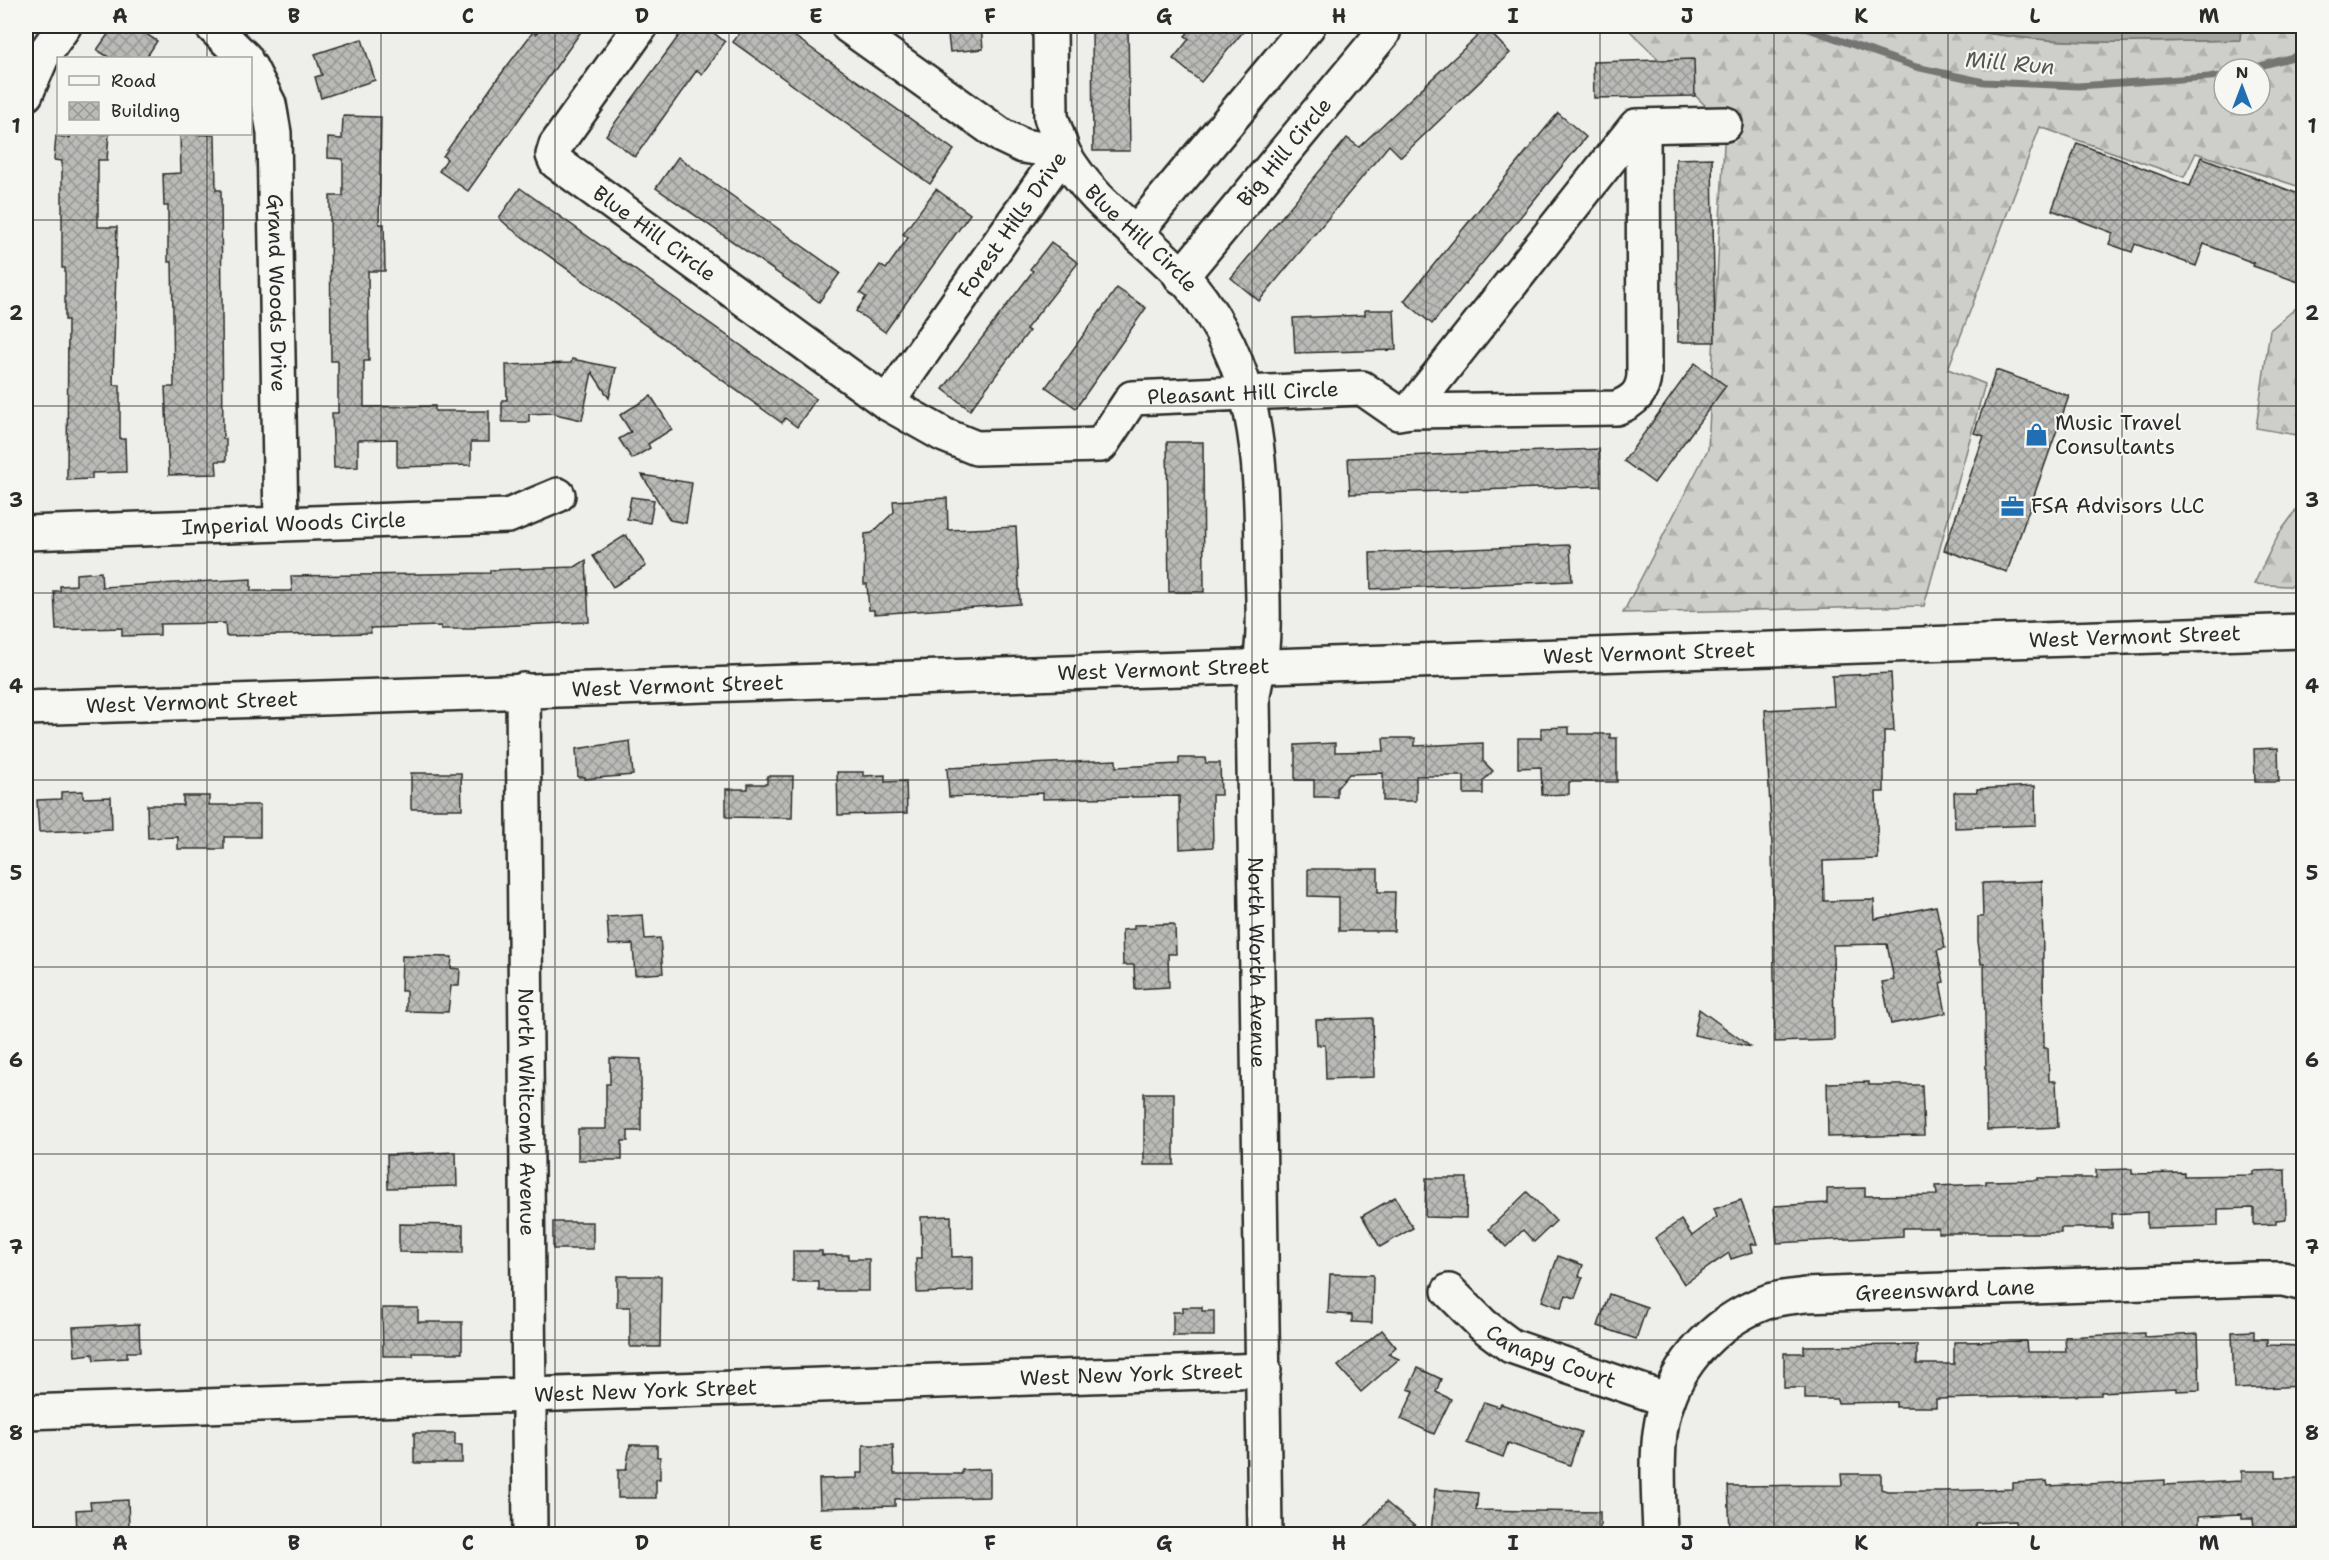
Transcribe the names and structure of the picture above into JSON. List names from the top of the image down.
{
  "streets": {
    "street": [
      "Big Hill Circle",
      "Forest Hills Drive",
      "Blue Hill Circle",
      "Grand Woods Drive",
      "Pleasant Hill Circle",
      "Imperial Woods Circle",
      "West Vermont Street",
      "North Worth Avenue",
      "North Whitcomb Avenue",
      "Greensward Lane",
      "Canapy Court",
      "West New York Street"
    ]
  },
  "crossings": [
    ["Big Hill Circle", "Blue Hill Circle"],
    ["Forest Hills Drive", "Blue Hill Circle"],
    ["Forest Hills Drive", "Pleasant Hill Circle"],
    ["Blue Hill Circle", "Pleasant Hill Circle"],
    ["Blue Hill Circle", "North Worth Avenue"],
    ["Grand Woods Drive", "Imperial Woods Circle"],
    ["Pleasant Hill Circle", "North Worth Avenue"],
    ["West Vermont Street", "North Worth Avenue"],
    ["West Vermont Street", "North Whitcomb Avenue"],
    ["North Worth Avenue", "West New York Street"],
    ["North Whitcomb Avenue", "West New York Street"],
    ["Greensward Lane", "Canapy Court"]
  ],
  "water": ["Mill Run"],
  "places": {
    "shop": ["Music Travel Consultants"],
    "office": ["FSA Advisors LLC"]
  },
  "legend": ["Road", "Building"],
  "north": "top",
  "grid": {
    "columns": [
      "A",
      "B",
      "C",
      "D",
      "E",
      "F",
      "G",
      "H",
      "I",
      "J",
      "K",
      "L",
      "M"
    ],
    "rows": [
      "1",
      "2",
      "3",
      "4",
      "5",
      "6",
      "7",
      "8"
    ]
  }
}
